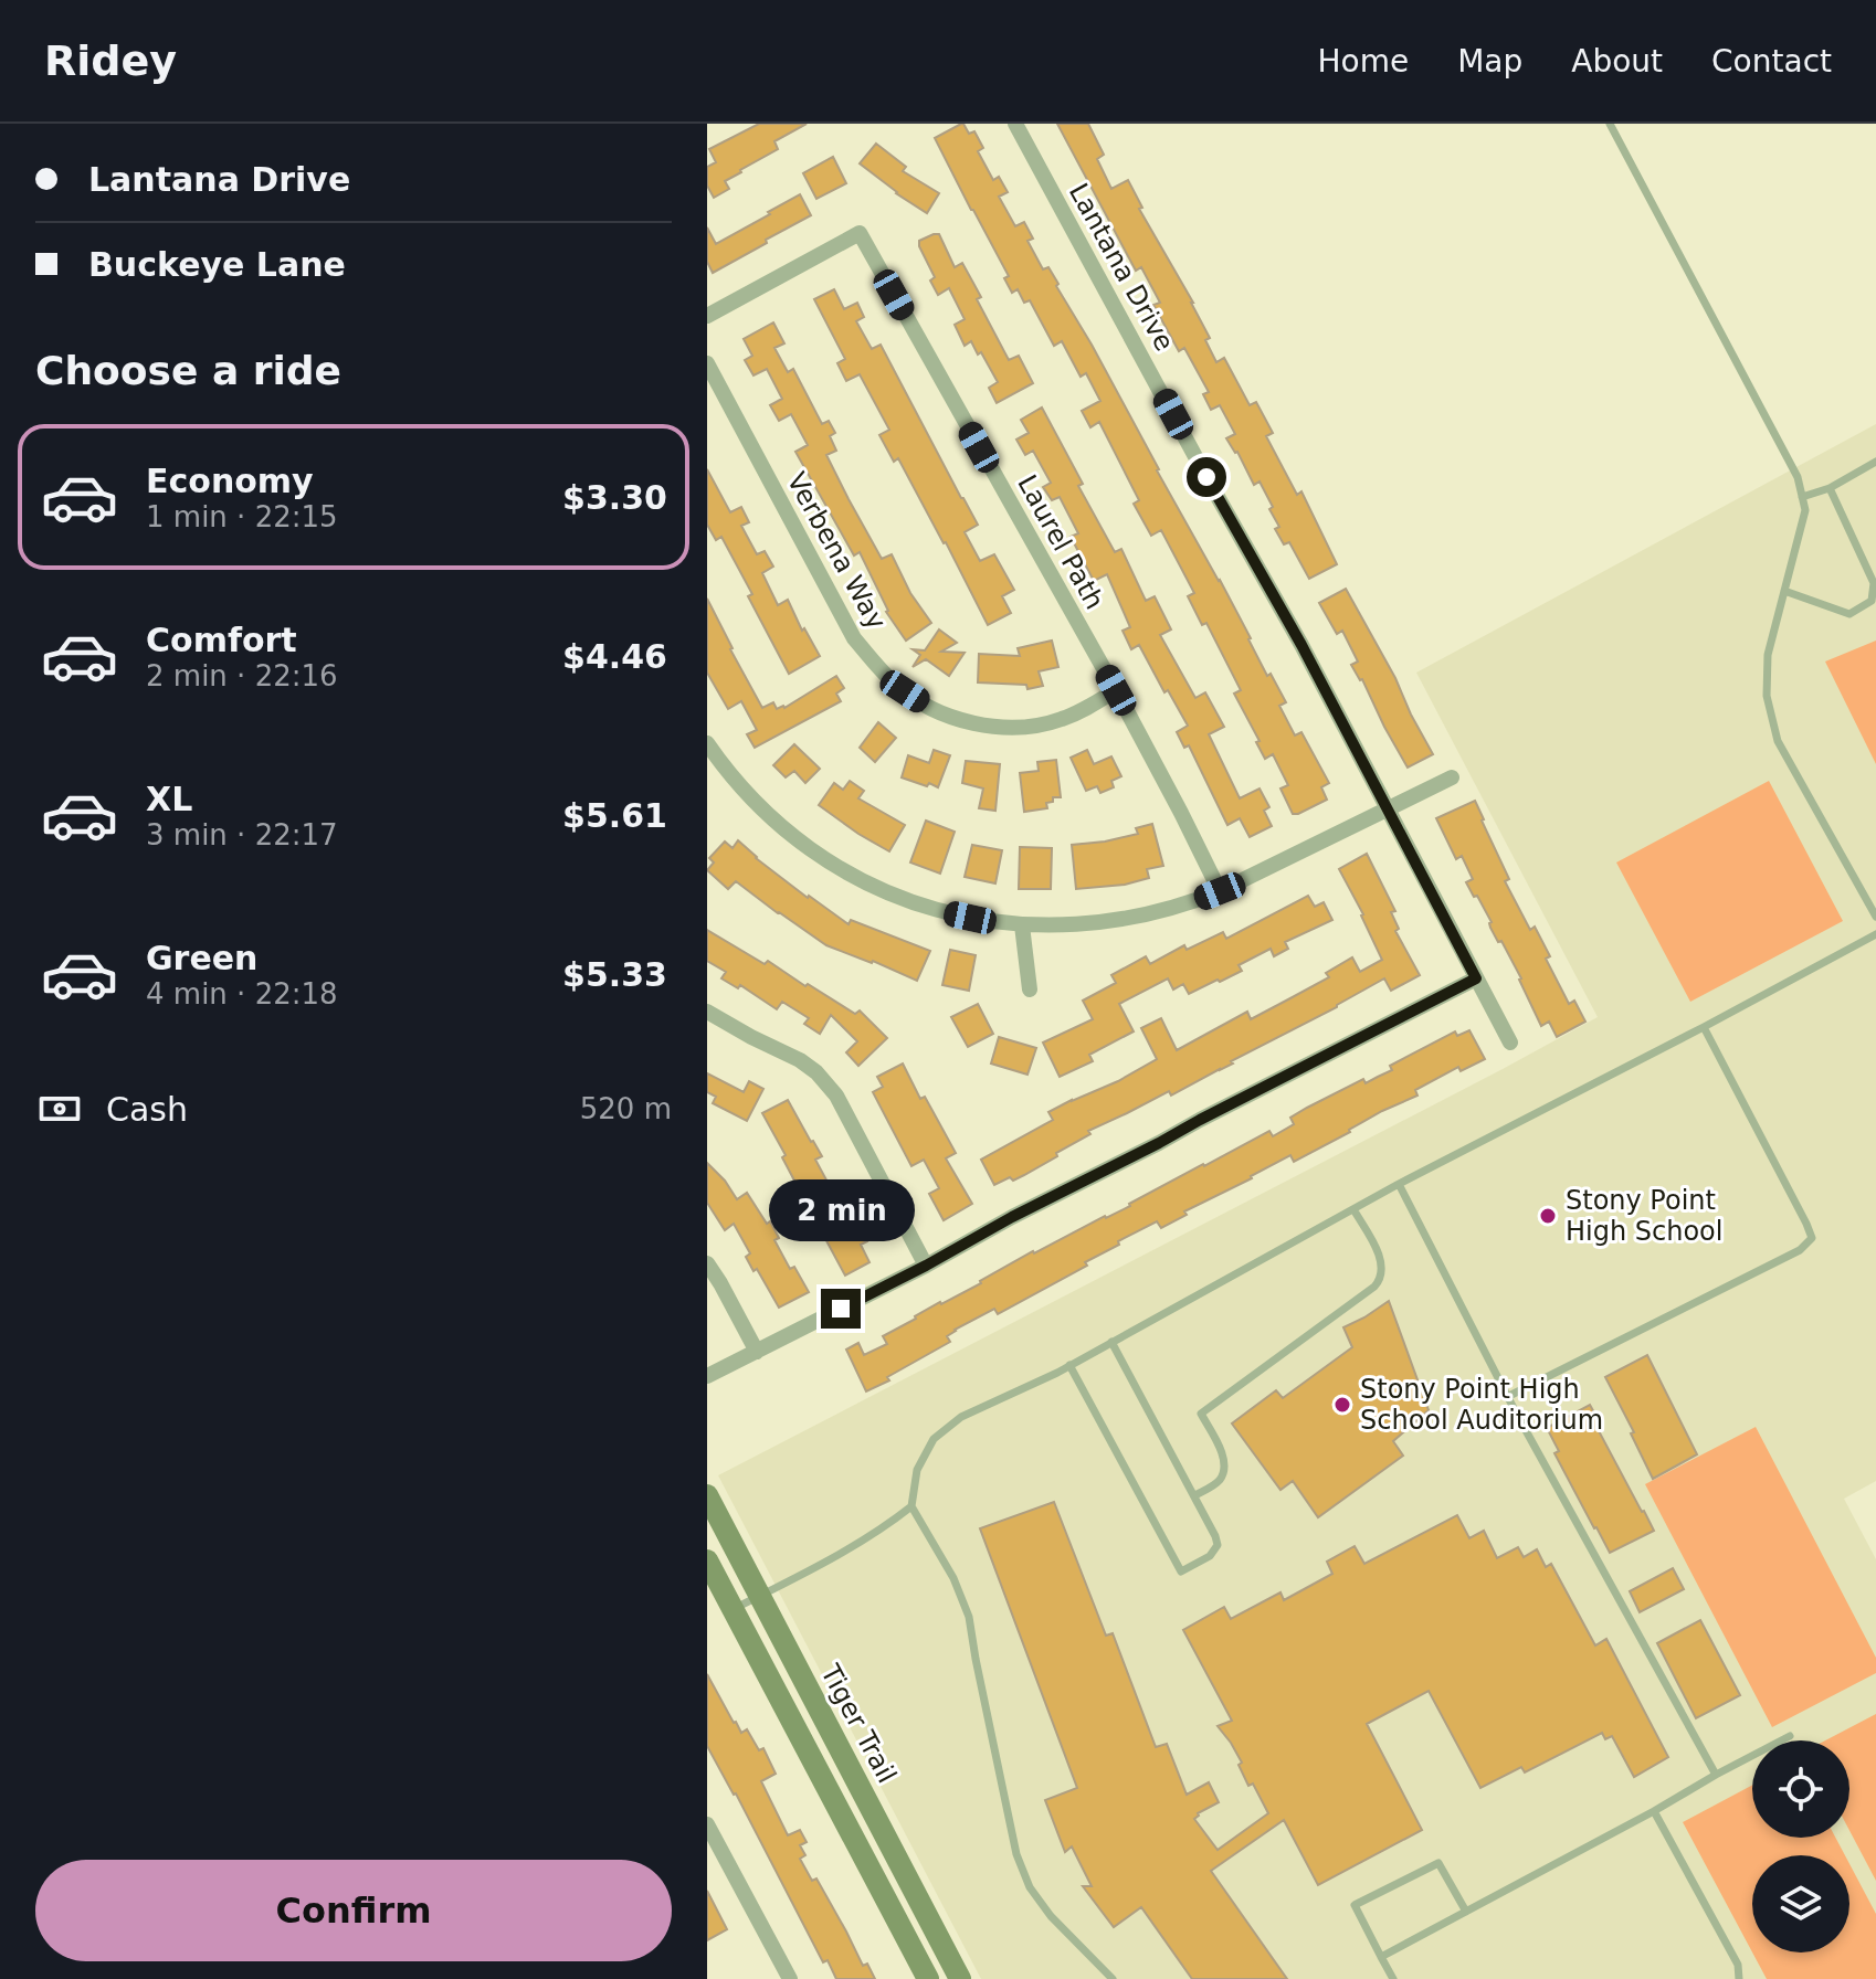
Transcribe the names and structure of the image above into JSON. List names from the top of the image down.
{
  "streets": {
    "street": [
      "Lantana Drive",
      "Laurel Path",
      "Verbena Way",
      "Tiger Trail"
    ]
  },
  "crossings": [
    ["Laurel Path", "Verbena Way"]
  ],
  "places": ["Stony Point High School", "Stony Point High School Auditorium"],
  "page": {
    "header": "Ridey",
    "nav": [
      "Home",
      "Map",
      "About",
      "Contact"
    ],
    "banner": ["Lantana Drive", "Buckeye Lane"],
    "heading": "Choose a ride",
    "list": [
      {
        "name": "Economy",
        "note": "1 min · 22:15",
        "value": "$3.30"
      },
      {
        "name": "Comfort",
        "note": "2 min · 22:16",
        "value": "$4.46"
      },
      {
        "name": "XL",
        "note": "3 min · 22:17",
        "value": "$5.61"
      },
      {
        "name": "Green",
        "note": "4 min · 22:18",
        "value": "$5.33"
      }
    ],
    "pay": ["Cash", "520 m"],
    "bubble": "2 min",
    "buttons": "Confirm"
  }
}
